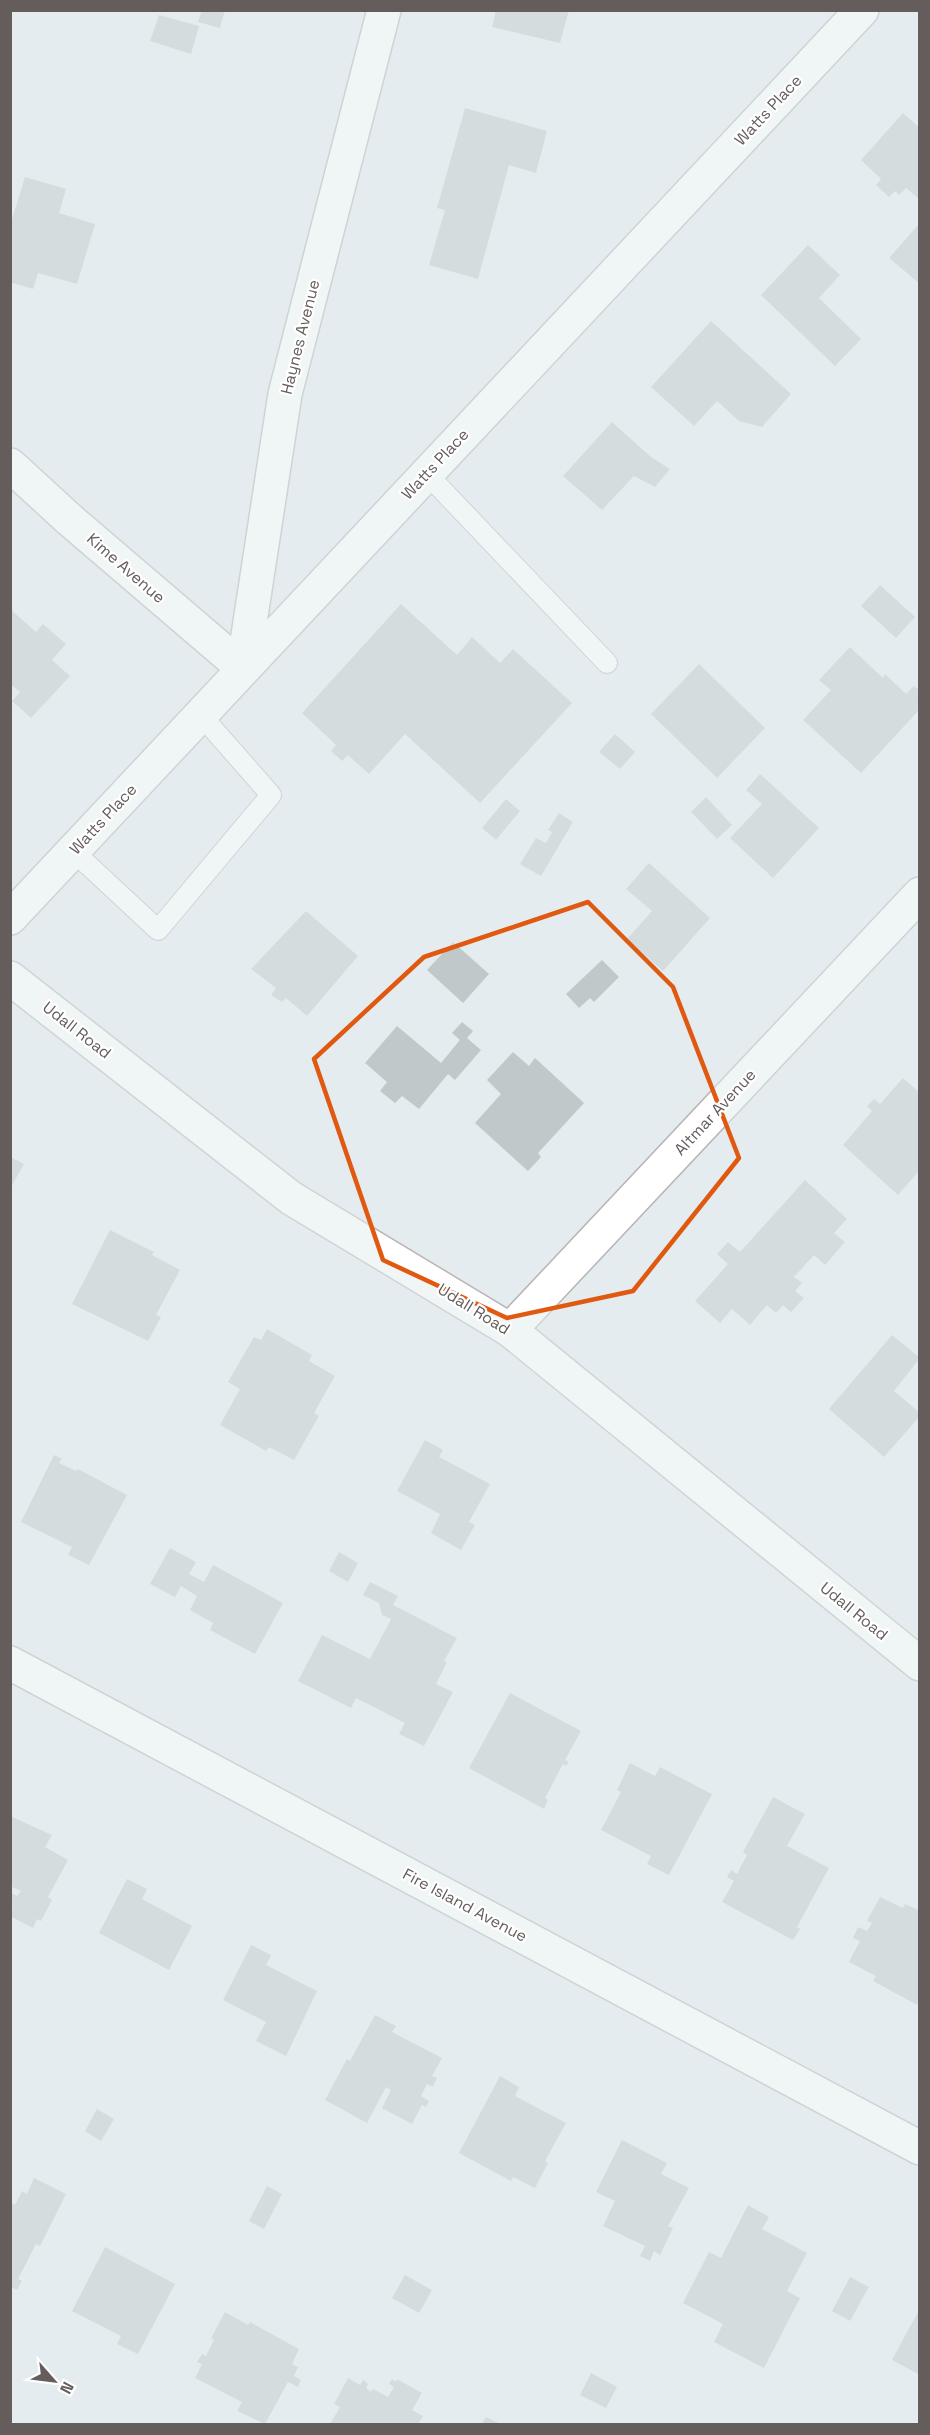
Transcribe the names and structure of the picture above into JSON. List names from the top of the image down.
{
  "streets": {
    "street": [
      "Watts Place",
      "Haynes Avenue",
      "Kime Avenue",
      "Udall Road",
      "Altmar Avenue",
      "Fire Island Avenue"
    ]
  },
  "crossings": [
    ["Watts Place", "Haynes Avenue"],
    ["Watts Place", "Kime Avenue"],
    ["Haynes Avenue", "Kime Avenue"],
    ["Udall Road", "Altmar Avenue"]
  ],
  "north": "bottom right"
}
